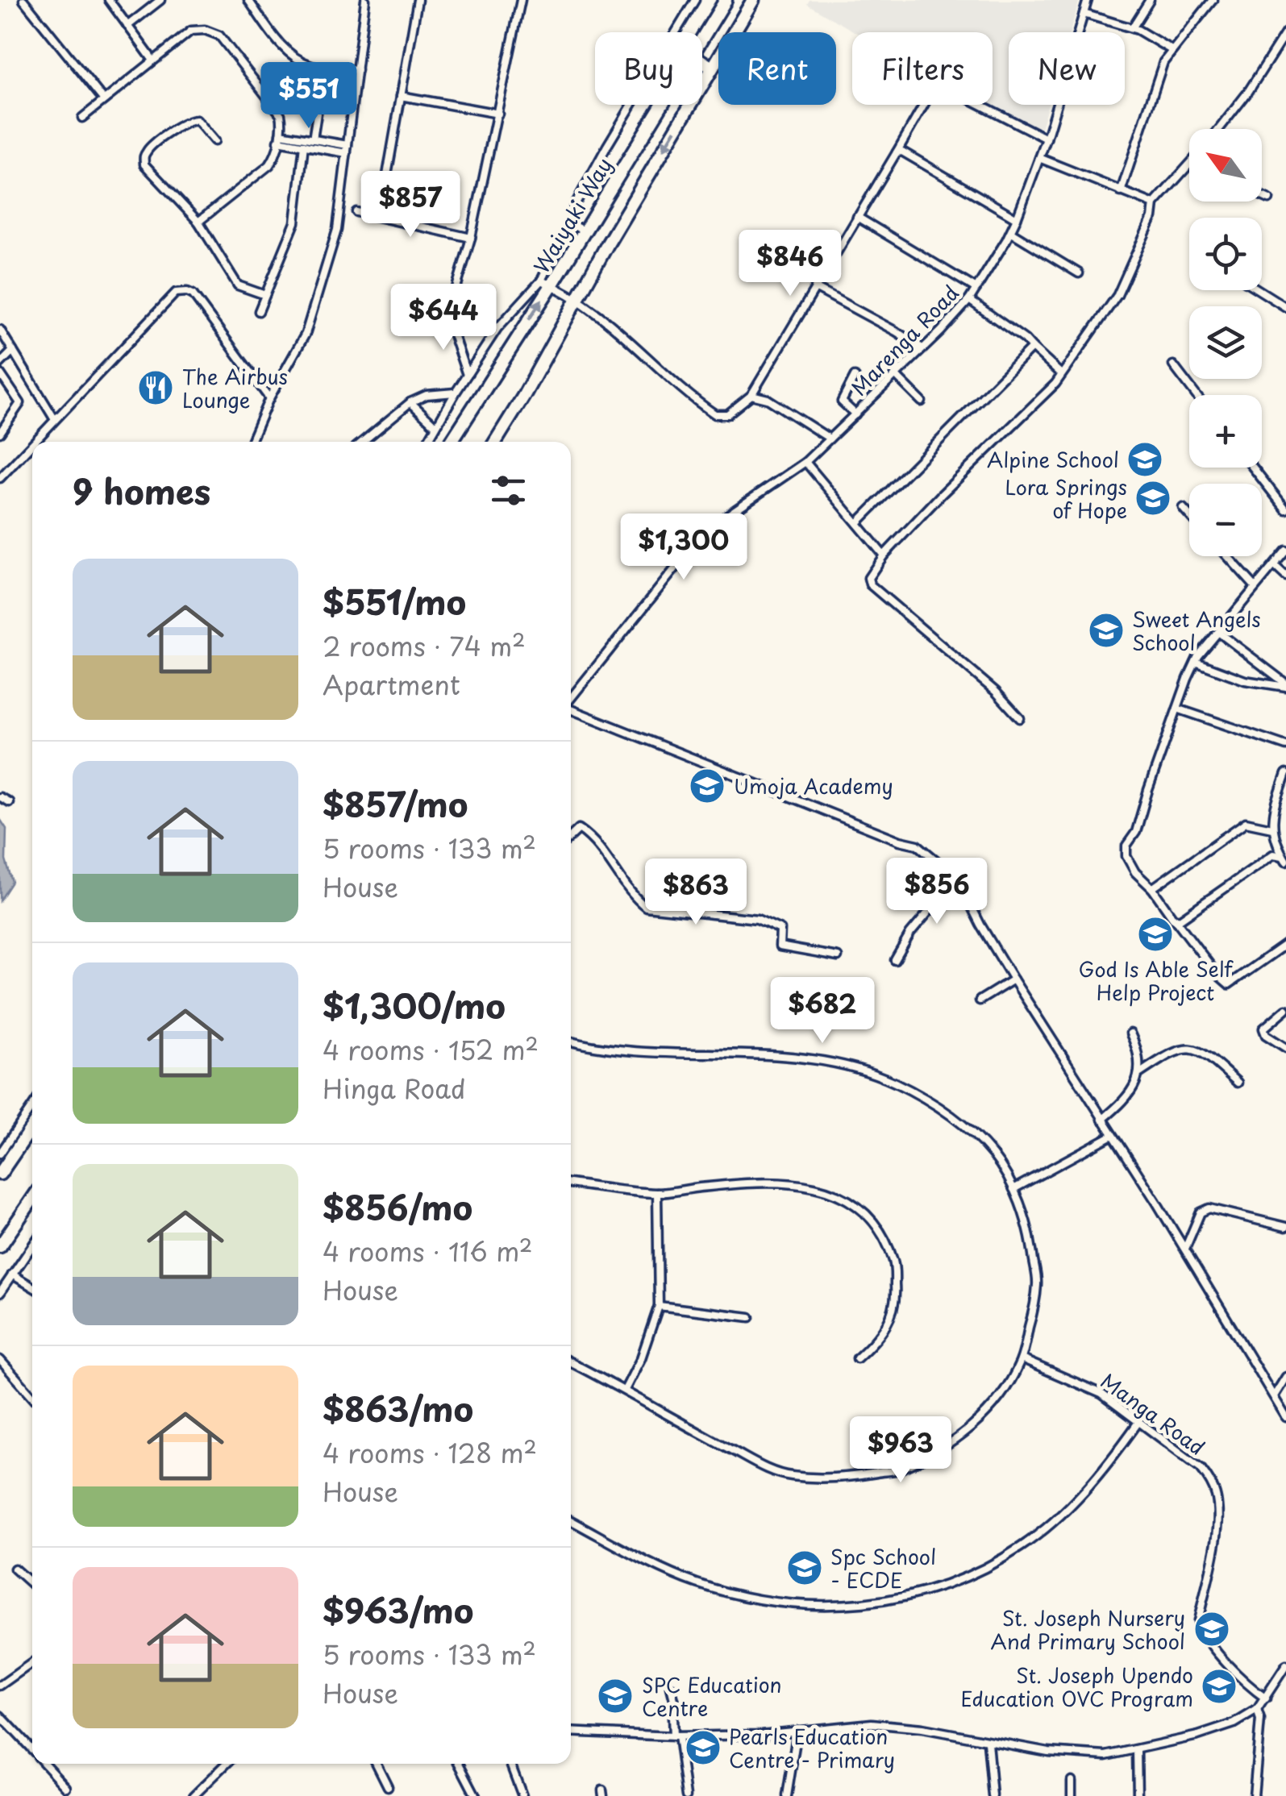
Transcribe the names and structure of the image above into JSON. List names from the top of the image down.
{
  "streets": {
    "highway": ["Waiyaki Way"],
    "street": ["Marenga Road", "Manga Road"]
  },
  "places": {
    "restaurant": ["The Airbus Lounge"],
    "school or university": [
      "Alpine School",
      "Lora Springs of Hope",
      "Sweet Angels School",
      "Umoja Academy",
      "God Is Able Self Help Project",
      "Spc School - ECDE",
      "St. Joseph Nursery And Primary School",
      "St. Joseph Upendo Education OVC Program",
      "SPC Education Centre",
      "Pearls Education Centre - Primary"
    ]
  },
  "north": "top left",
  "page": {
    "chip": [
      "Buy",
      "Rent",
      "Filters",
      "New"
    ],
    "price": [
      "$551",
      "$857",
      "$846",
      "$644",
      "$1,300",
      "$856",
      "$863",
      "$682",
      "$963"
    ],
    "map_buttons": ["+", "−"],
    "heading": "9 homes",
    "list": [
      {
        "name": "$551/mo",
        "note": "2 rooms · 74 m² · Apartment"
      },
      {
        "name": "$857/mo",
        "note": "5 rooms · 133 m² · House"
      },
      {
        "name": "$1,300/mo",
        "note": "4 rooms · 152 m² · Hinga Road"
      },
      {
        "name": "$856/mo",
        "note": "4 rooms · 116 m² · House"
      },
      {
        "name": "$863/mo",
        "note": "4 rooms · 128 m² · House"
      },
      {
        "name": "$963/mo",
        "note": "5 rooms · 133 m² · House"
      }
    ]
  }
}
